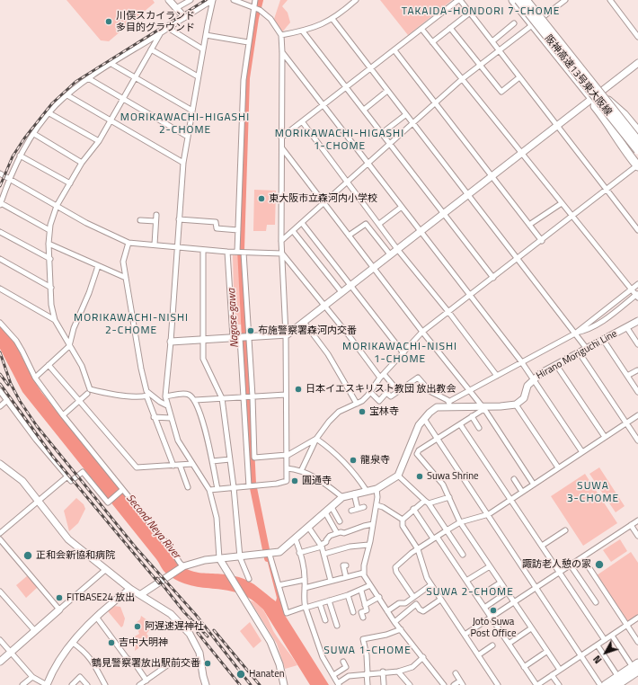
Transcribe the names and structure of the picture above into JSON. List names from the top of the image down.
{
  "streets": {
    "highway": ["阪神高速13号東大阪線"],
    "street": ["Hirano Moriguchi Line"]
  },
  "districts": [
    "TAKAIDA-HONDORI 7-CHOME",
    "MORIKAWACHI-HIGASHI 2-CHOME",
    "MORIKAWACHI-HIGASHI 1-CHOME",
    "MORIKAWACHI-NISHI 2-CHOME",
    "MORIKAWACHI-NISHI 1-CHOME",
    "SUWA 3-CHOME",
    "SUWA 2-CHOME",
    "SUWA 1-CHOME"
  ],
  "water": ["Nagase-gawa", "Second Neya River"],
  "places": [
    "川俣スカイランド 多目的グラウンド",
    "東大阪市立森河内小学校",
    "布施警察署森河内交番",
    "日本イエスキリスト教団 放出教会",
    "宝林寺",
    "龍泉寺",
    "Suwa Shrine",
    "圓通寺",
    "正和会新協和病院",
    "諏訪老人憩の家",
    "FITBASE24 放出",
    "Joto Suwa Post Office",
    "阿遅速遅神社",
    "吉中大明神",
    "鶴見警察署放出駅前交番",
    "Hanaten"
  ],
  "north": "bottom left"
}
